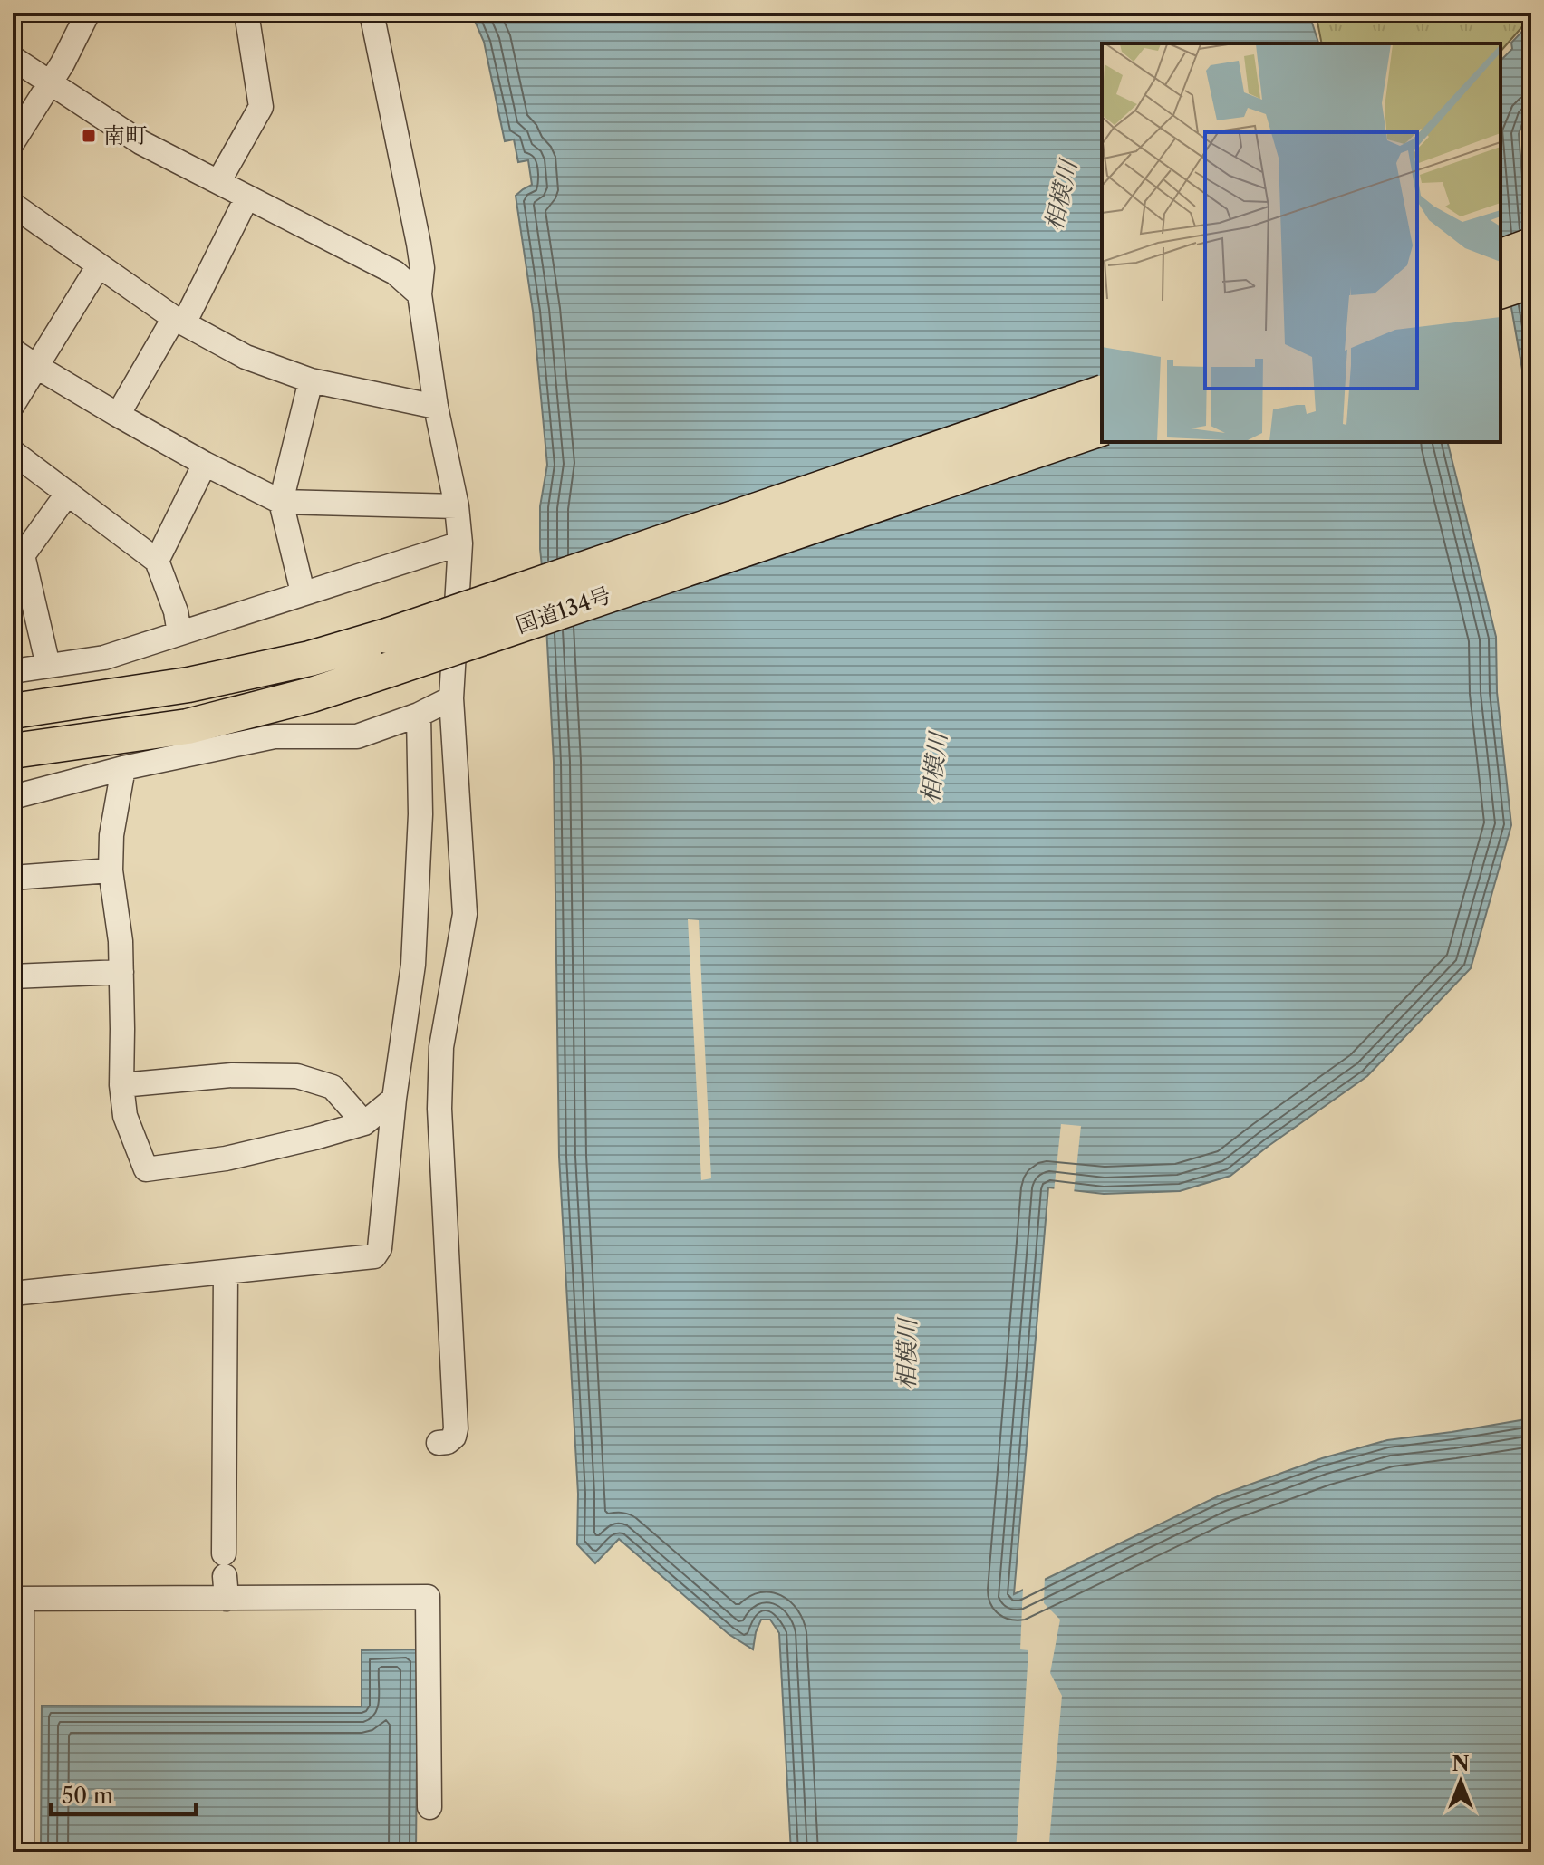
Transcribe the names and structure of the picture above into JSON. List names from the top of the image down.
{
  "streets": {
    "highway": ["国道134号"]
  },
  "water": ["相模川"],
  "places": {
    "transit": ["南町"]
  },
  "scale_bar": "50 m",
  "north": "top"
}
